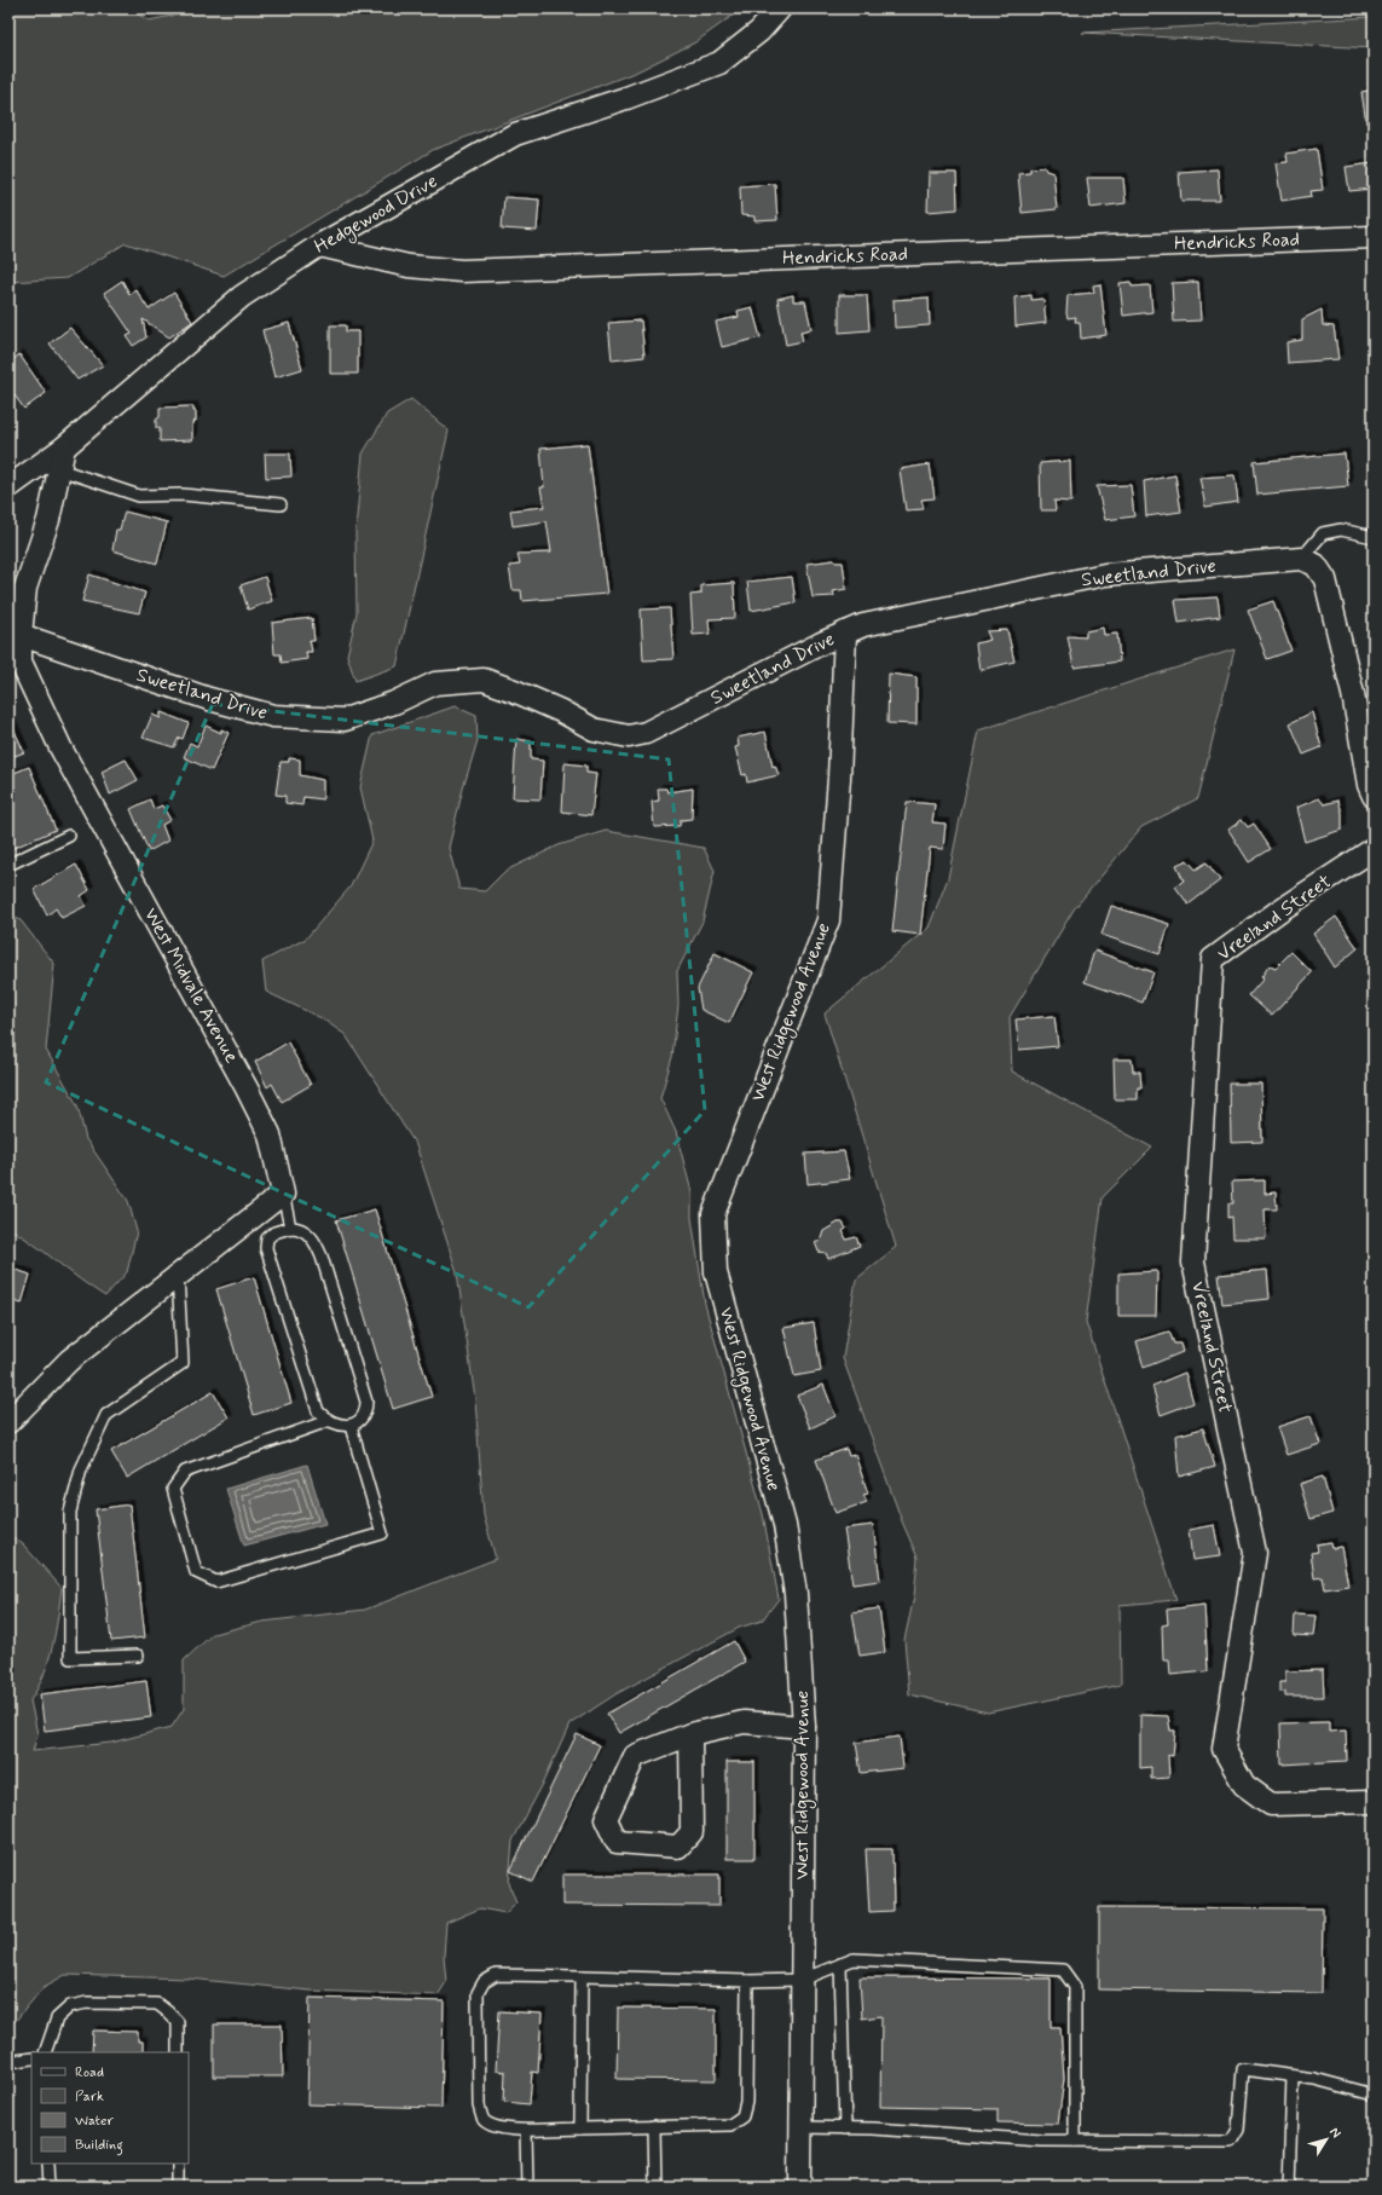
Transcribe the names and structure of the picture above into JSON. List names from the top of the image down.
{
  "streets": {
    "street": [
      "Hedgewood Drive",
      "Hendricks Road",
      "Sweetland Drive",
      "Vreeland Street",
      "West Midvale Avenue",
      "West Ridgewood Avenue"
    ]
  },
  "crossings": [
    ["Hedgewood Drive", "Hendricks Road"],
    ["Hedgewood Drive", "West Midvale Avenue"],
    ["Sweetland Drive", "West Midvale Avenue"],
    ["Sweetland Drive", "West Ridgewood Avenue"]
  ],
  "legend": [
    "Road",
    "Park",
    "Water",
    "Building"
  ],
  "north": "top right"
}
